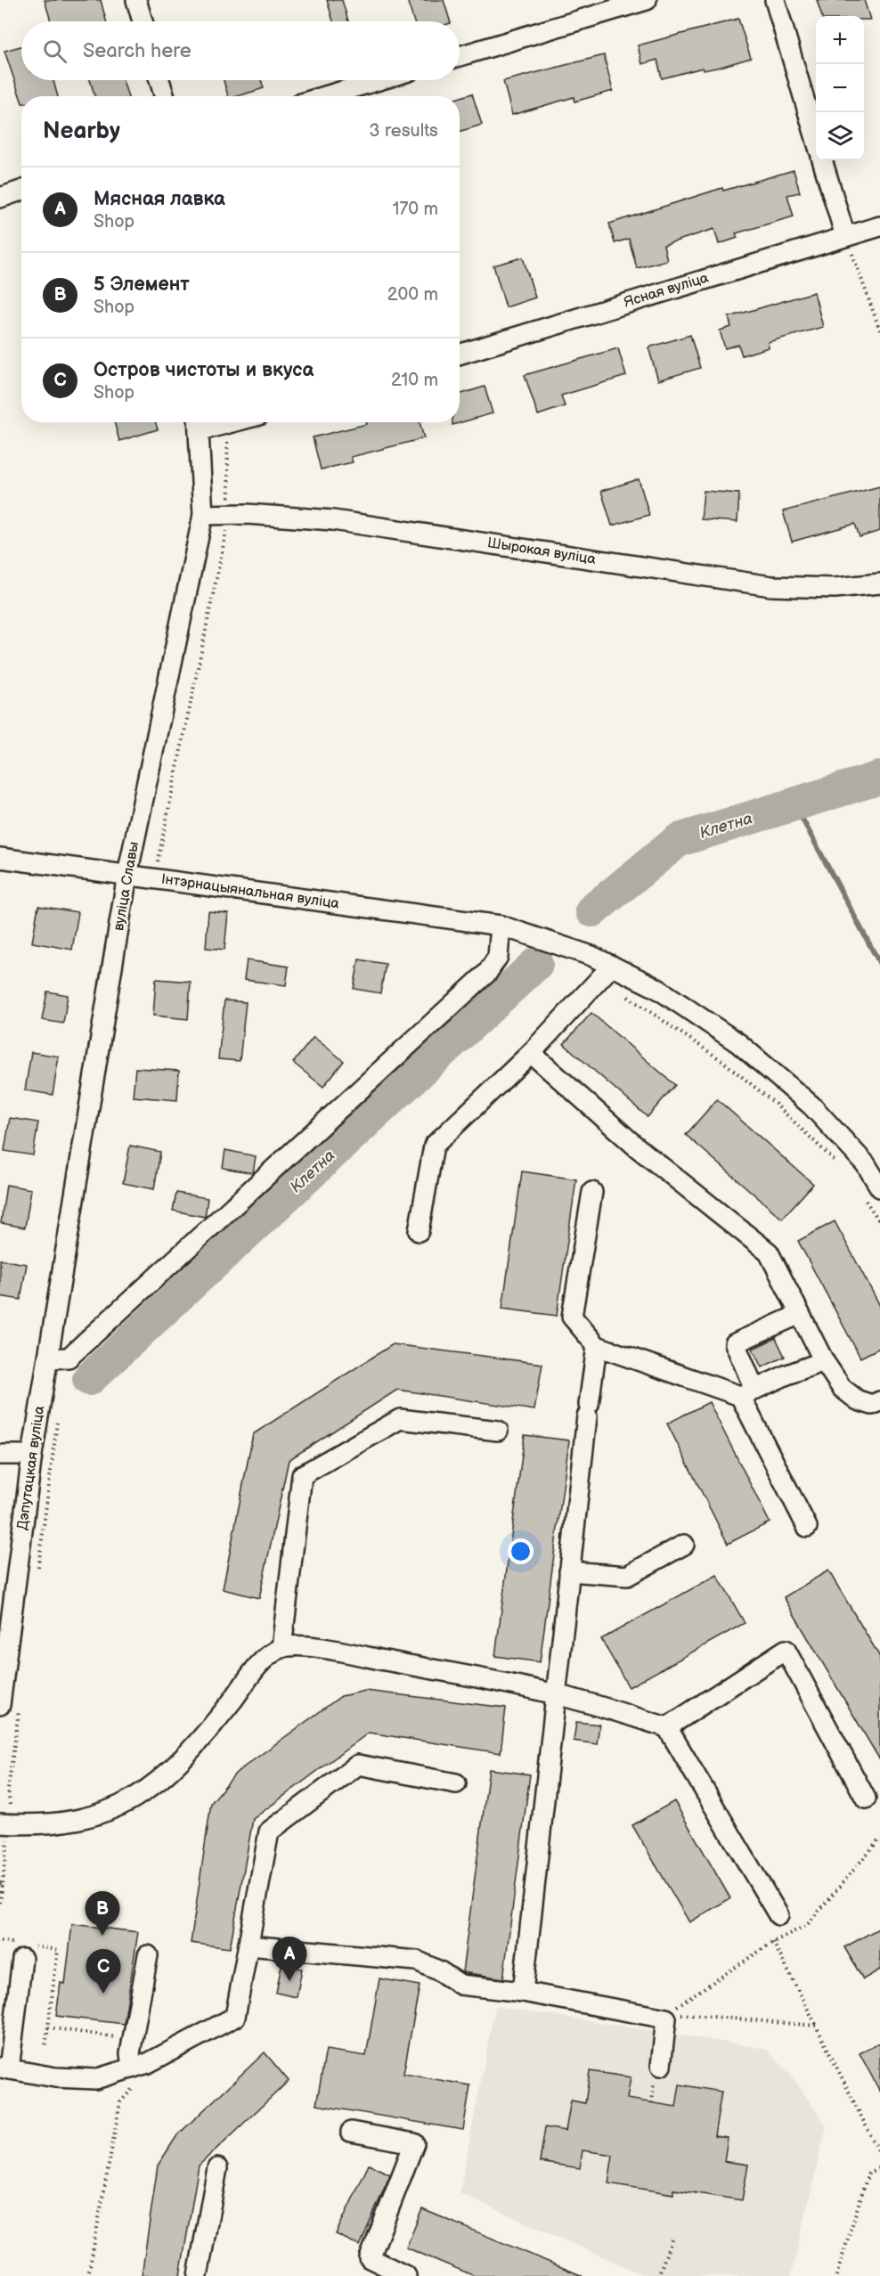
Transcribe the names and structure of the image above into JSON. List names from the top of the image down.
{
  "streets": {
    "street": [
      "Ясная вуліца",
      "Шырокая вуліца",
      "вуліца Славы",
      "Інтэрнацыянальная вуліца",
      "Дэпутацкая вуліца"
    ]
  },
  "crossings": [
    ["Шырокая вуліца", "вуліца Славы"],
    ["вуліца Славы", "Інтэрнацыянальная вуліца"],
    ["вуліца Славы", "Дэпутацкая вуліца"]
  ],
  "water": ["Клетна"],
  "page": {
    "map_buttons": ["+", "−"],
    "search": "Search here",
    "heading": ["Nearby", "3 results"],
    "list": [
      {
        "mark": "A",
        "name": "Мясная лавка",
        "note": "Shop",
        "value": "170 m"
      },
      {
        "mark": "B",
        "name": "5 Элемент",
        "note": "Shop",
        "value": "200 m"
      },
      {
        "mark": "C",
        "name": "Остров чистоты и вкуса",
        "note": "Shop",
        "value": "210 m"
      }
    ],
    "pins": ["B", "A", "C"]
  }
}
